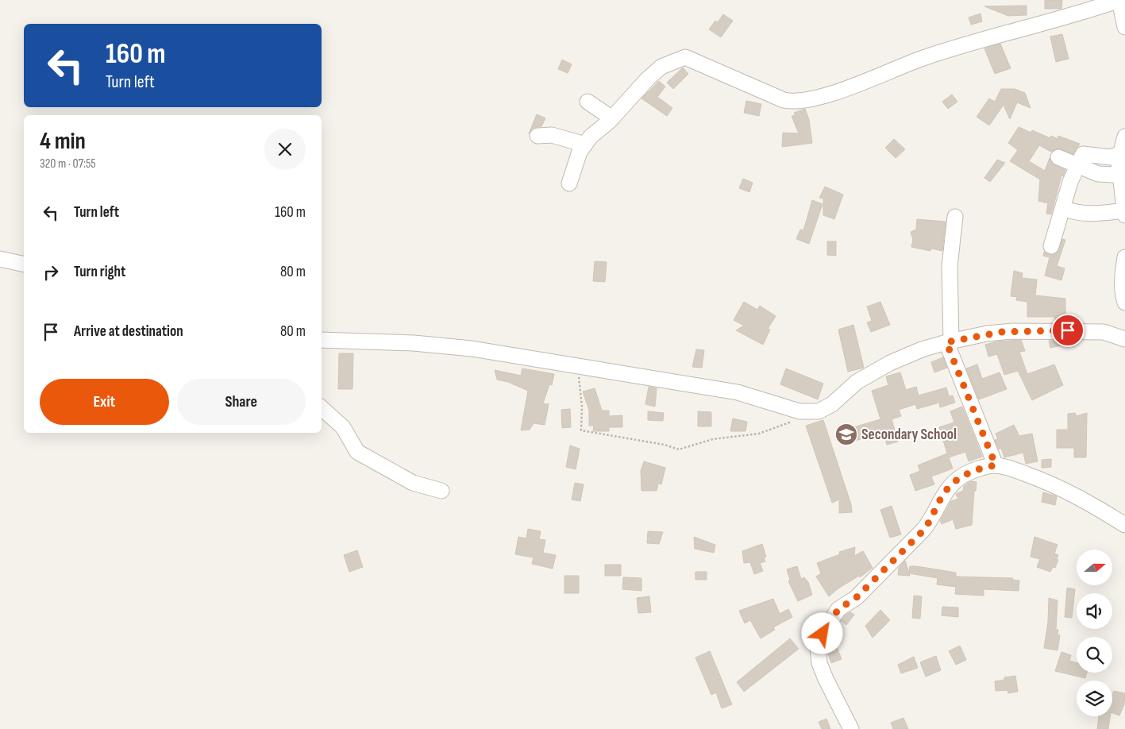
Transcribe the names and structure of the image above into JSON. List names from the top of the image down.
{
  "places": {
    "school or university": ["Secondary School"]
  },
  "north": "right",
  "page": {
    "turn": ["160 m", "Turn left"],
    "heading": ["4 min", "320 m · 07:55"],
    "list": [
      {
        "name": "Turn left",
        "value": "160 m"
      },
      {
        "name": "Turn right",
        "value": "80 m"
      },
      {
        "name": "Arrive at destination",
        "value": "80 m"
      }
    ],
    "buttons": ["Exit", "Share"]
  }
}
